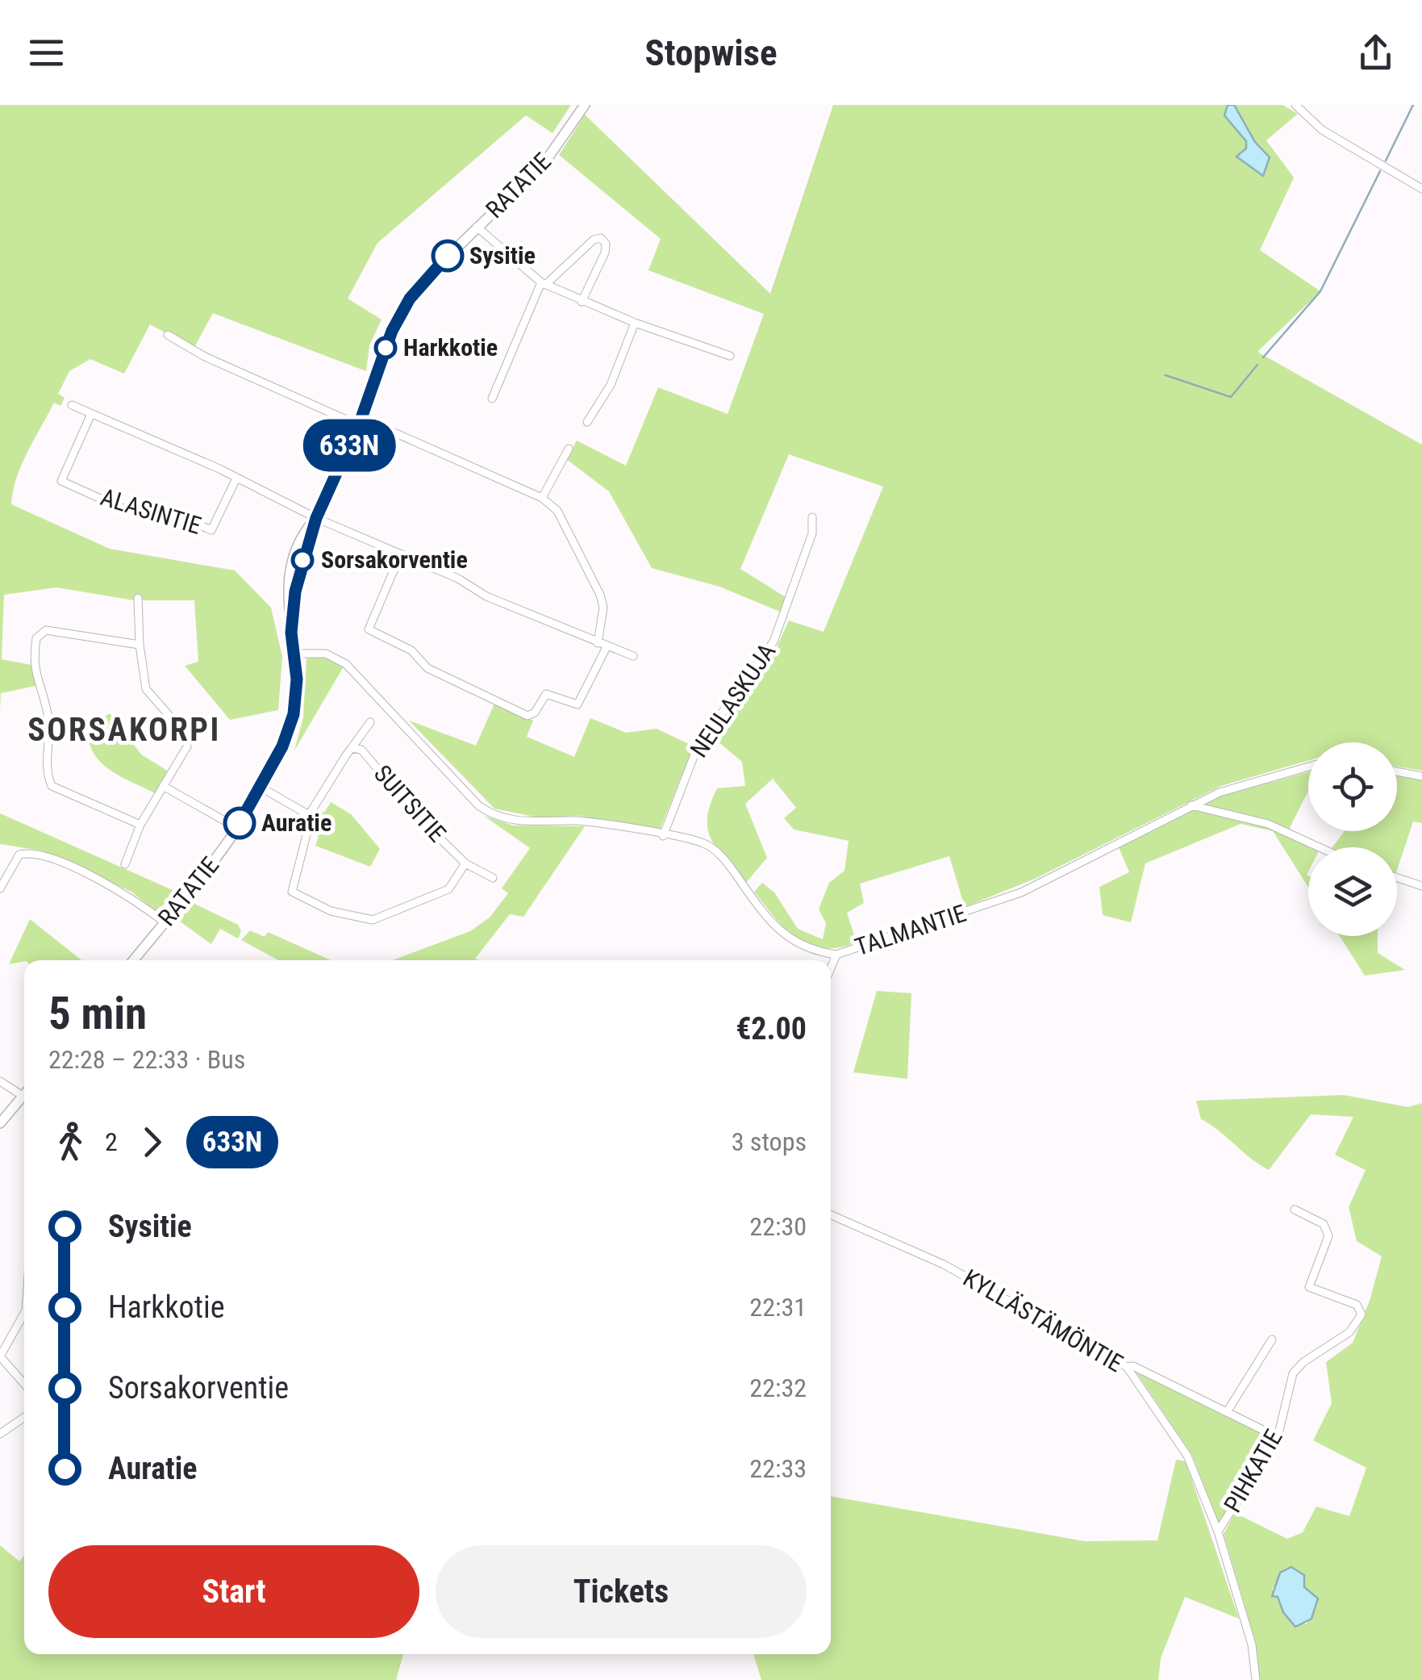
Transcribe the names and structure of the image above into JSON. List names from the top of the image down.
{
  "streets": {
    "street": [
      "RATATIE",
      "ALASINTIE",
      "NEULASKUJA",
      "SUITSITIE",
      "TALMANTIE",
      "KYLLÄSTÄMÖNTIE",
      "PIHKATIE"
    ]
  },
  "crossings": [
    ["RATATIE", "TALMANTIE"],
    ["NEULASKUJA", "TALMANTIE"],
    ["KYLLÄSTÄMÖNTIE", "PIHKATIE"]
  ],
  "districts": ["SORSAKORPI"],
  "places": [
    "Sysitie",
    "Harkkotie",
    "Sorsakorventie",
    "Auratie"
  ],
  "lines": ["bus line 633N"],
  "page": {
    "header": "Stopwise",
    "on_map": "633N",
    "heading": ["5 min", "22:28 – 22:33 · Bus", "€2.00"],
    "legs": ["2", "633N", "3 stops"],
    "list": [
      {
        "name": "Sysitie",
        "value": "22:30"
      },
      {
        "name": "Harkkotie",
        "value": "22:31"
      },
      {
        "name": "Sorsakorventie",
        "value": "22:32"
      },
      {
        "name": "Auratie",
        "value": "22:33"
      }
    ],
    "buttons": ["Start", "Tickets"]
  }
}
